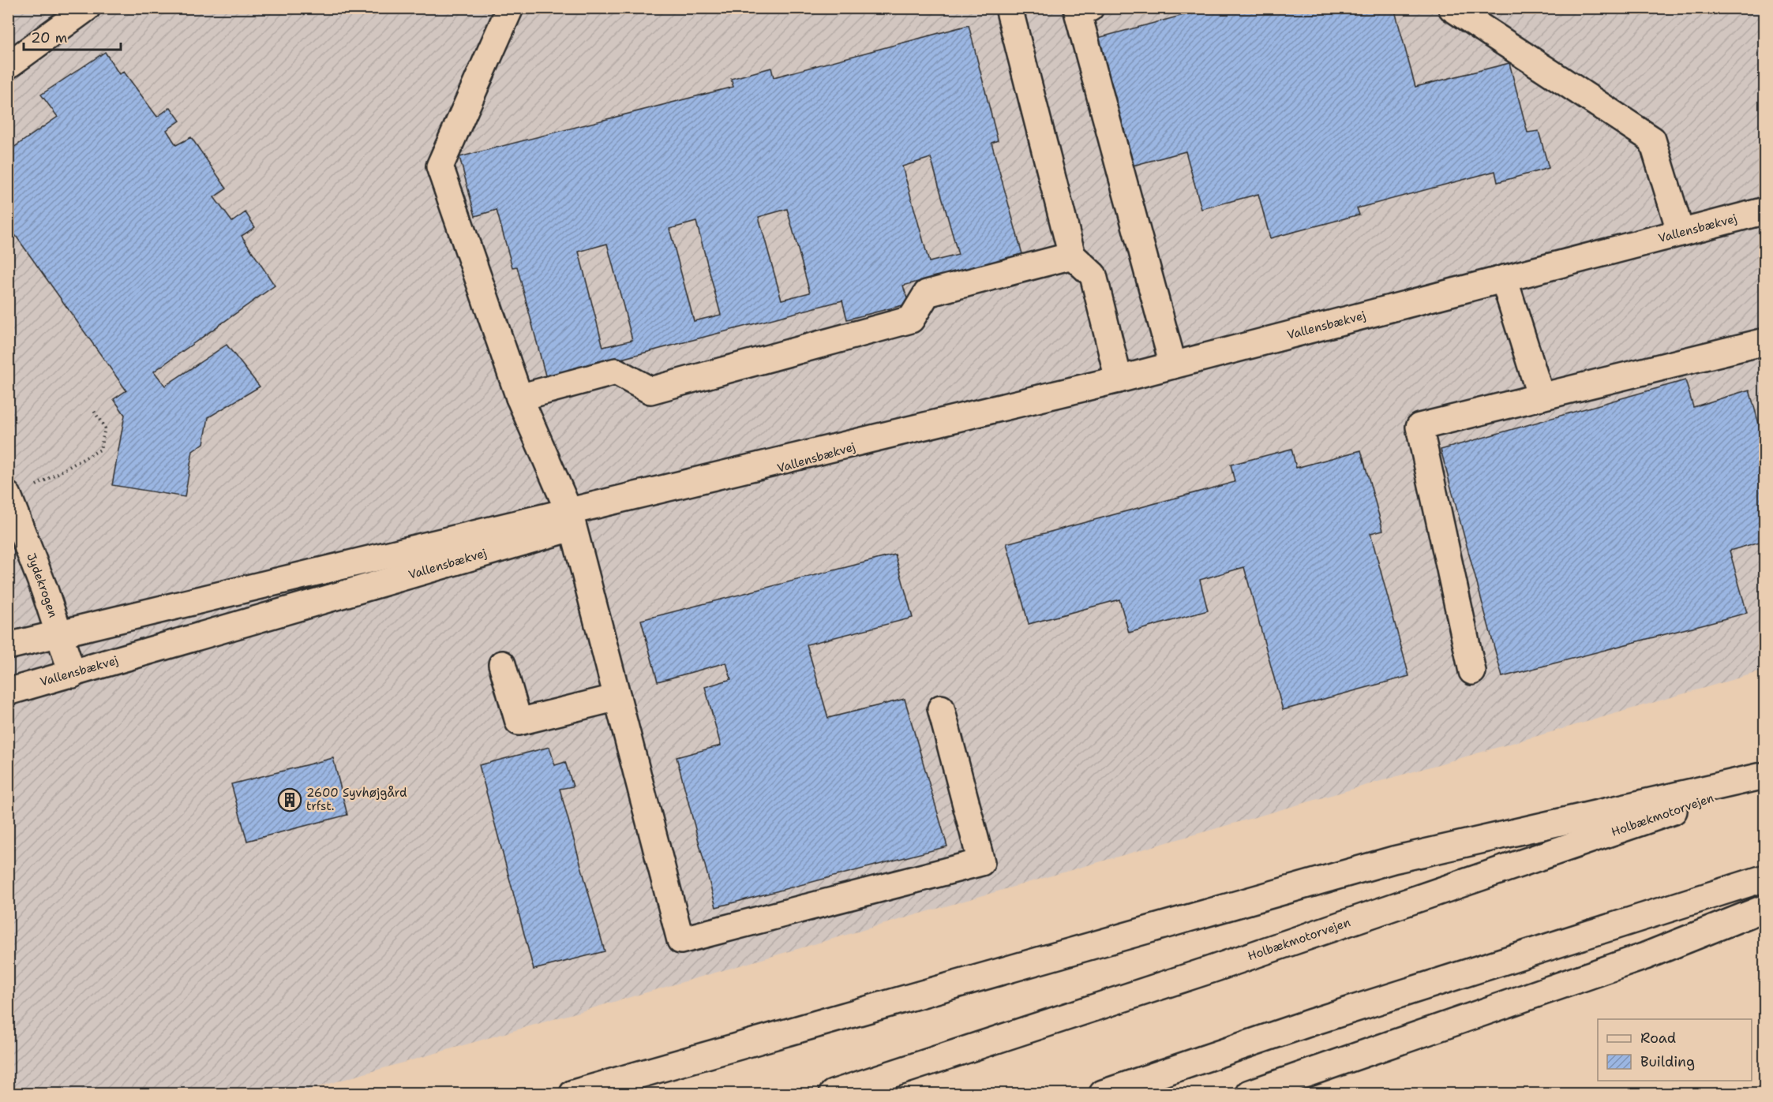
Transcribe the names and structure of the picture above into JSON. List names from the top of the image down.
{
  "streets": {
    "main road": ["Vallensbækvej", "Jydekrogen", "Holbækmotorvejen"]
  },
  "crossings": [
    ["Vallensbækvej", "Jydekrogen"]
  ],
  "places": {
    "building": ["2600 Syvhøjgård trfst."]
  },
  "legend": ["Road", "Building"],
  "scale_bar": "20 m"
}
